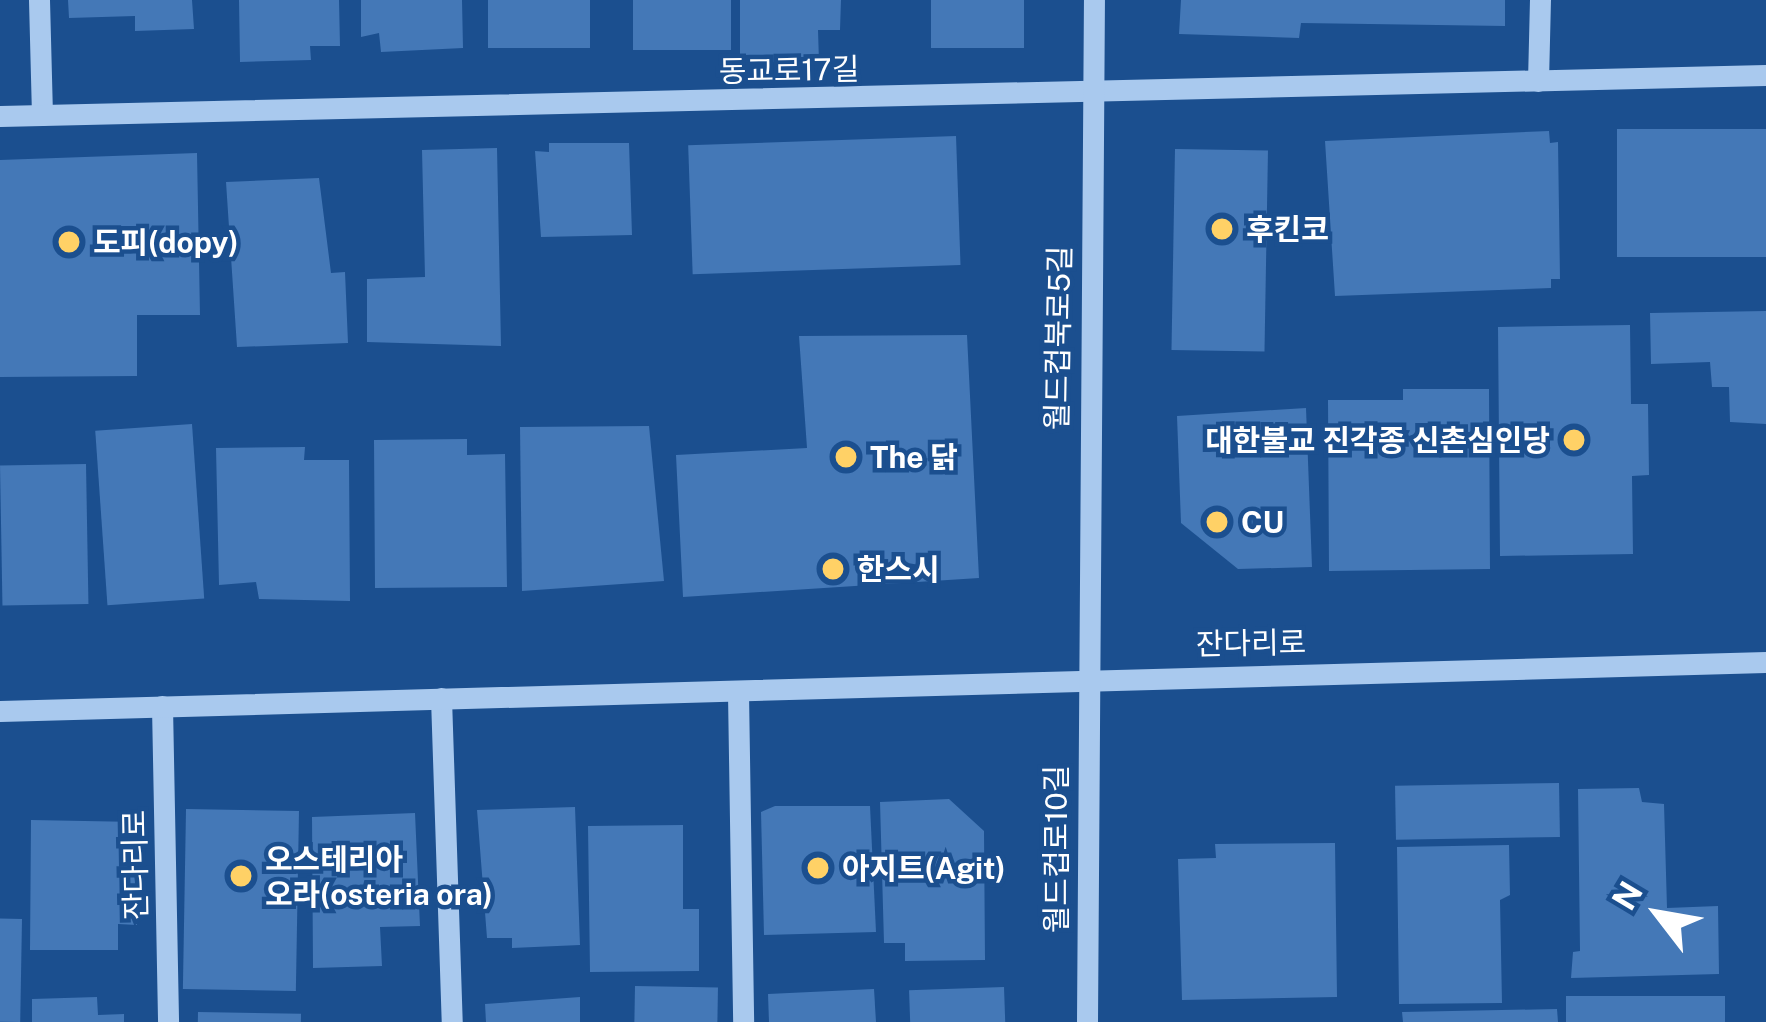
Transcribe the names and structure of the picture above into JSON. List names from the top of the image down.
{
  "streets": {
    "street": [
      "동교로17길",
      "월드컵북로5길",
      "잔다리로",
      "월드컵로10길"
    ]
  },
  "crossings": [
    ["동교로17길", "월드컵북로5길"],
    ["월드컵북로5길", "잔다리로"],
    ["월드컵북로5길", "월드컵로10길"],
    ["잔다리로", "월드컵로10길"]
  ],
  "places": [
    "후킨코",
    "도피(dopy)",
    "대한불교 진각종 신촌심인당",
    "The 닭",
    "CU",
    "한스시",
    "아지트(Agit)",
    "오스테리아 오라(osteria ora)"
  ],
  "north": "top left"
}
